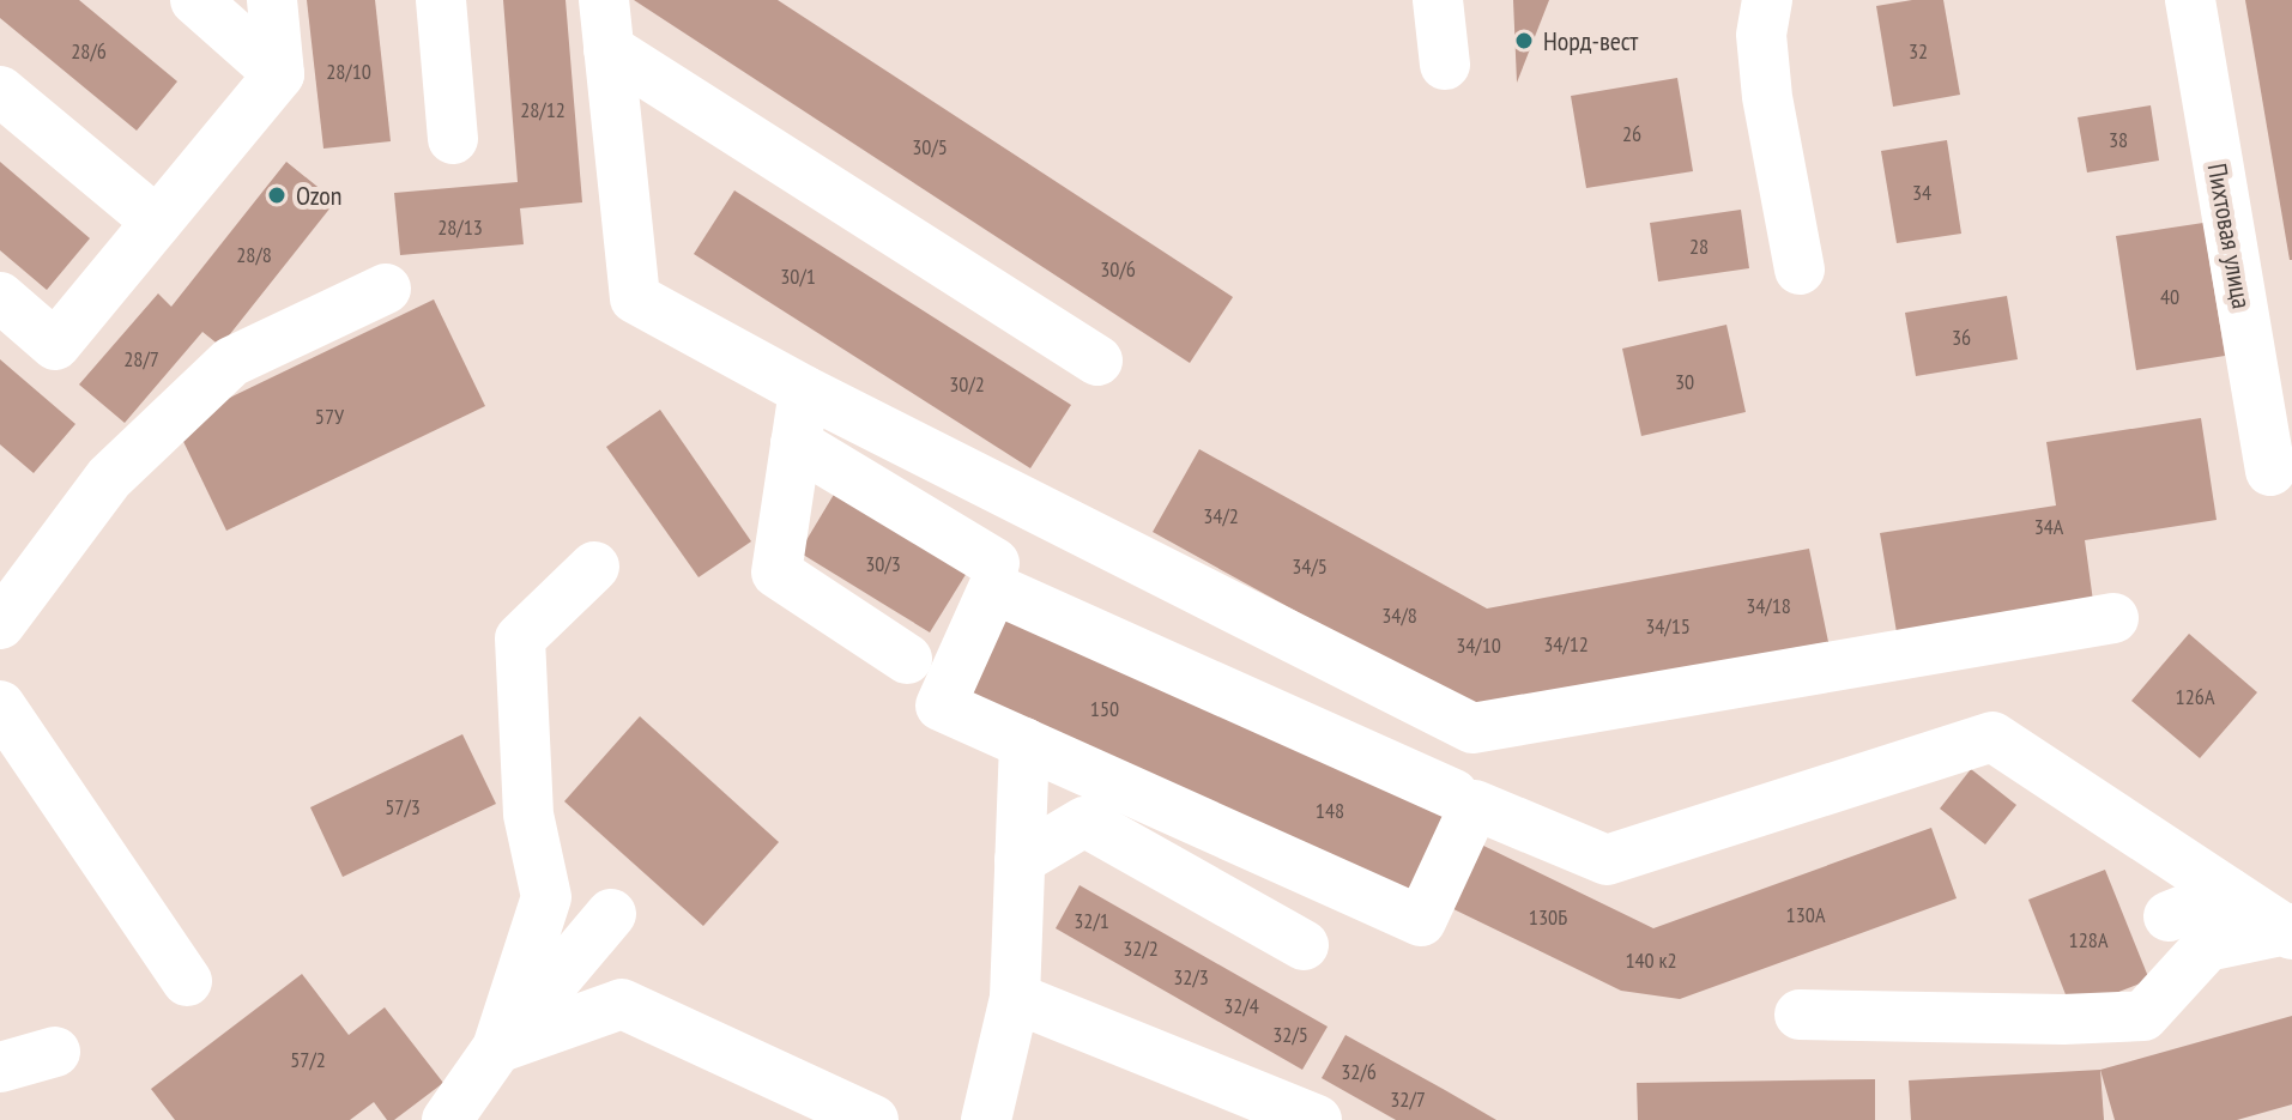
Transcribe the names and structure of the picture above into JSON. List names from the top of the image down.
{
  "streets": {
    "street": ["Пихтовая улица"]
  },
  "places": ["Норд-вест", "Ozon"],
  "house_numbers": [
    "28/6",
    "32",
    "28/10",
    "28/12",
    "26",
    "38",
    "30/5",
    "34",
    "28/13",
    "28",
    "28/8",
    "30/6",
    "30/1",
    "40",
    "36",
    "28/7",
    "30",
    "30/2",
    "57У",
    "34/2",
    "34А",
    "30/3",
    "34/5",
    "34/18",
    "34/8",
    "34/15",
    "34/12",
    "34/10",
    "126А",
    "150",
    "57/3",
    "148",
    "130А",
    "130Б",
    "32/1",
    "128А",
    "32/2",
    "140 к2",
    "32/3",
    "32/4",
    "32/5",
    "57/2",
    "32/6",
    "32/7"
  ]
}
